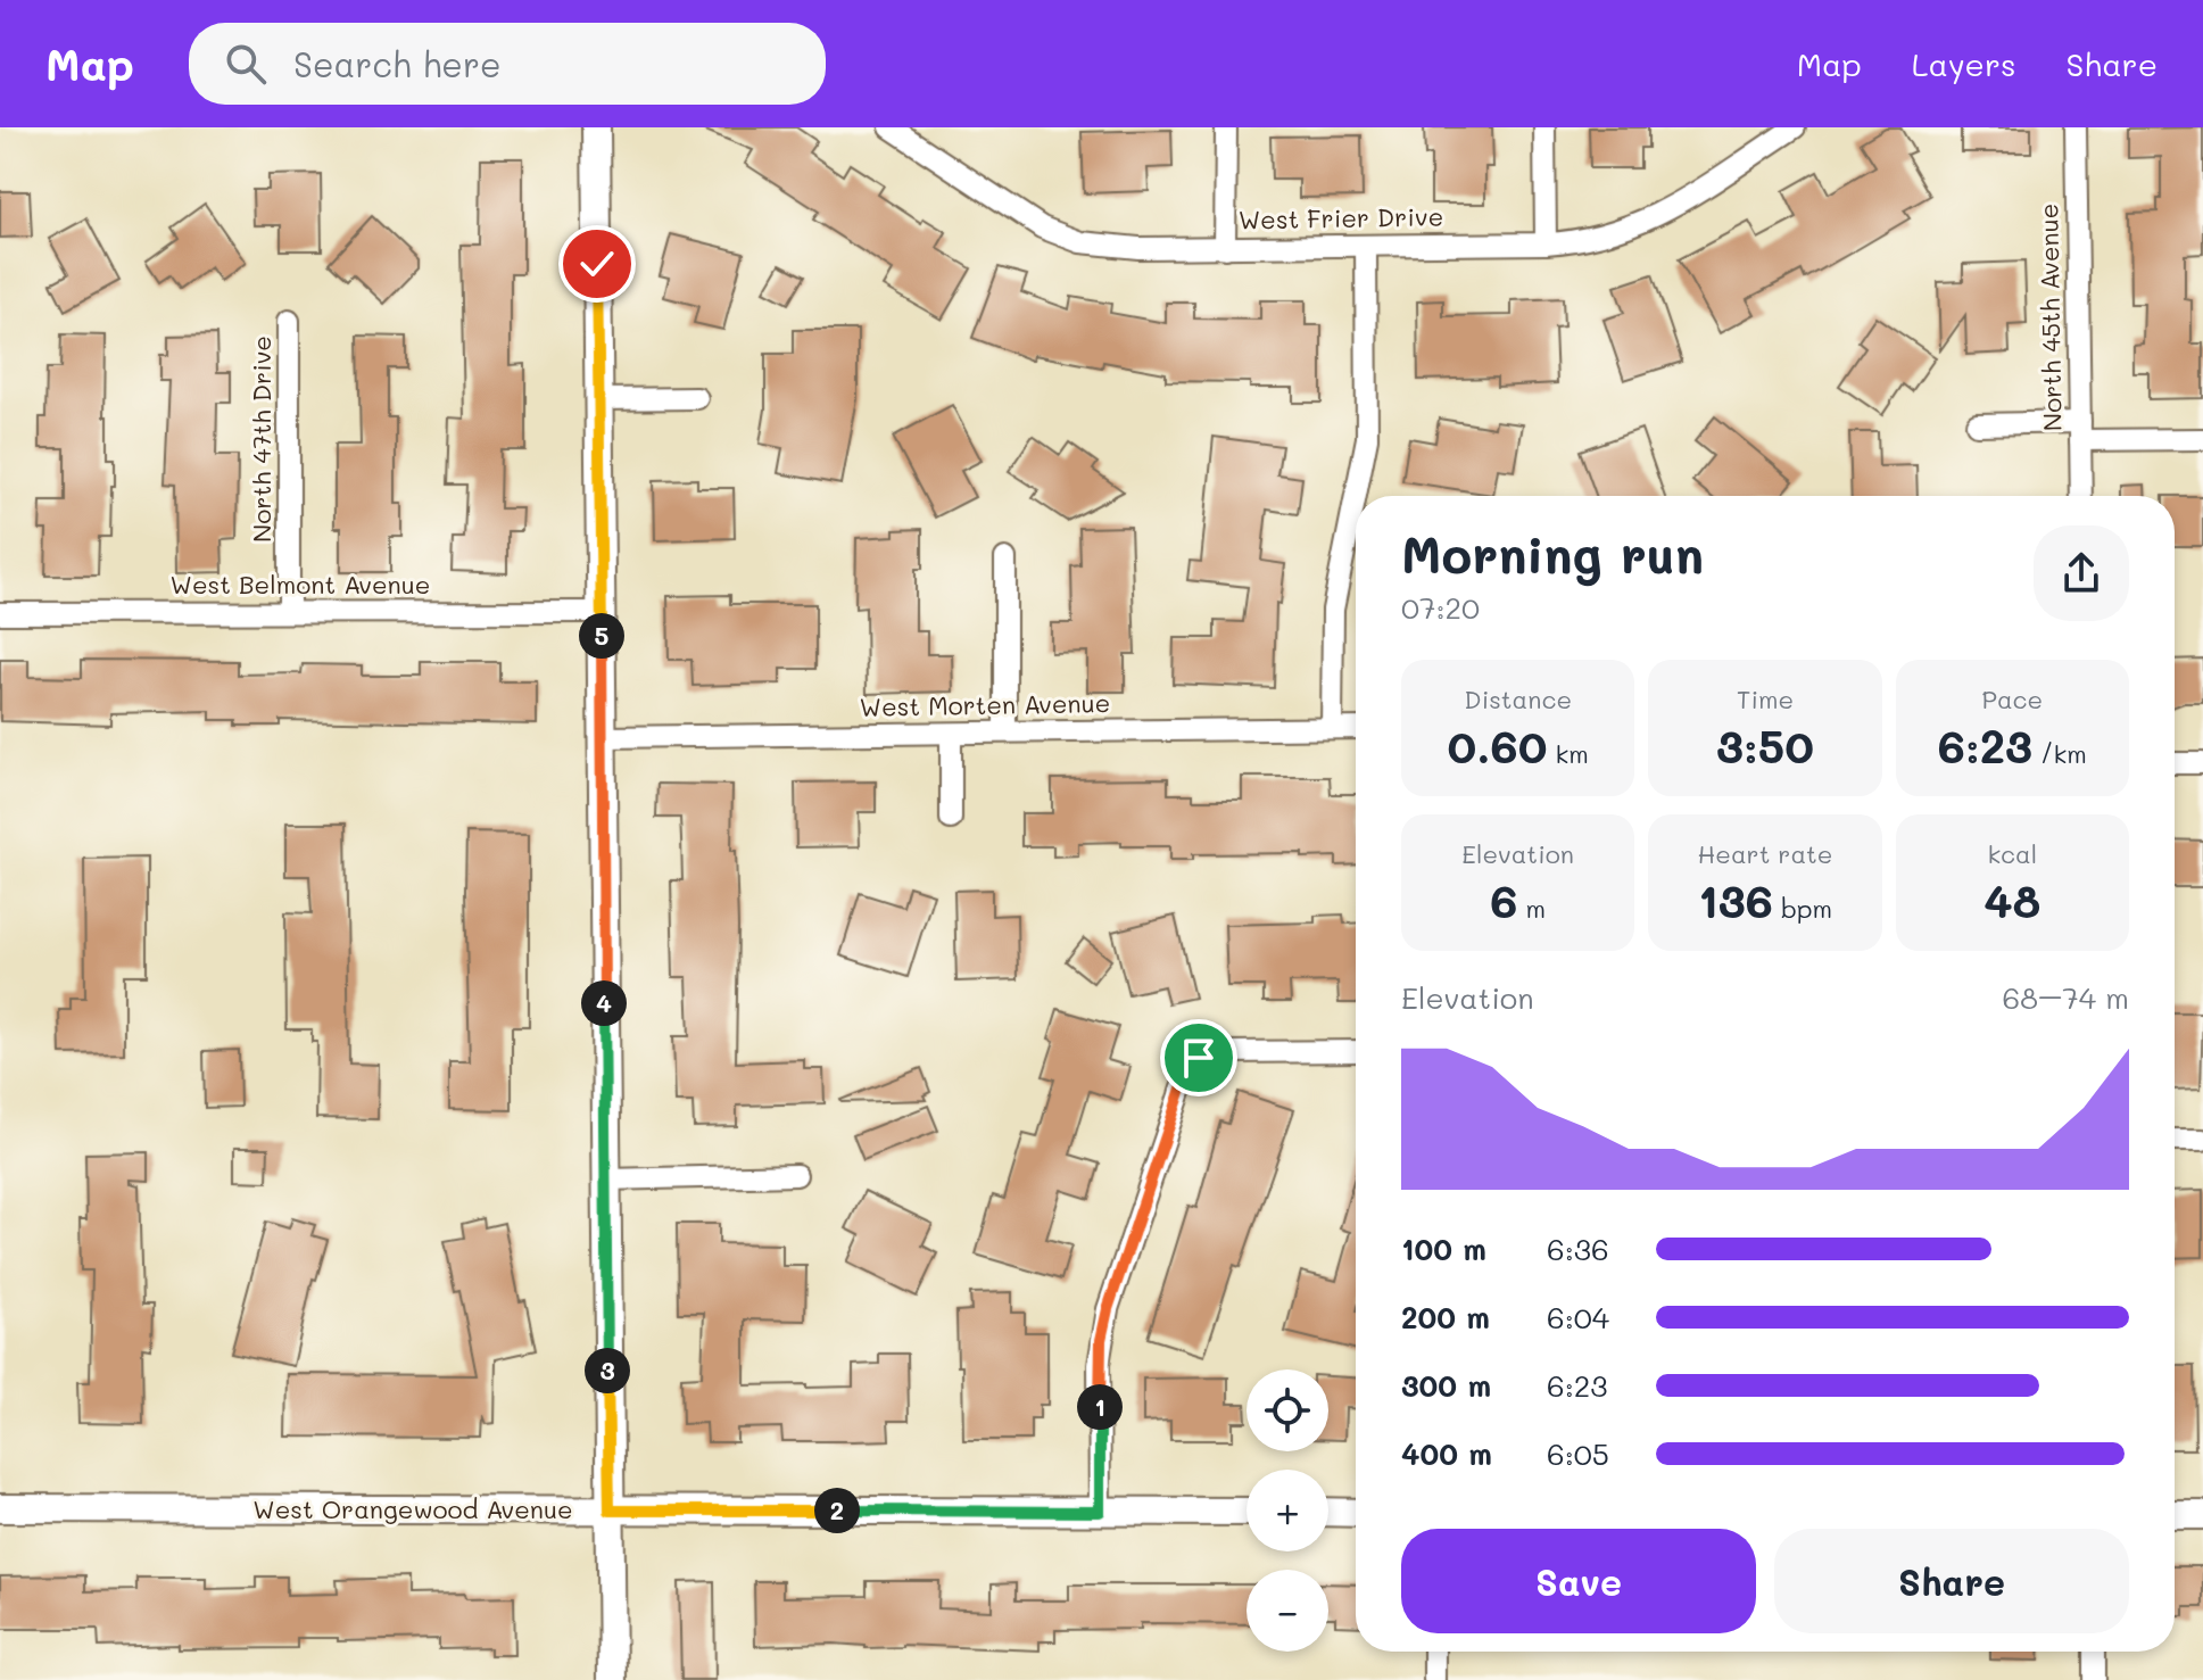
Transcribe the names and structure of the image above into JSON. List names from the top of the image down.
{
  "streets": {
    "street": [
      "West Frier Drive",
      "North 45th Avenue",
      "North 47th Drive",
      "West Belmont Avenue",
      "West Morten Avenue",
      "West Orangewood Avenue"
    ]
  },
  "crossings": [
    ["North 47th Drive", "West Belmont Avenue"]
  ],
  "page": {
    "header": "Map",
    "search": "Search here",
    "nav": ["Map", "Layers", "Share"],
    "heading": ["Morning run", "07:20"],
    "pins": [
      "5",
      "4",
      "3",
      "1",
      "2"
    ],
    "stats": [
      ["Distance", "0.60 km"],
      ["Time", "3:50"],
      ["Pace", "6:23 /km"],
      ["Elevation", "6 m"],
      ["Heart rate", "136 bpm"],
      ["kcal", "48"]
    ],
    "chart": ["Elevation", "68–74 m"],
    "list": [
      {
        "name": "100 m",
        "note": "6:36"
      },
      {
        "name": "200 m",
        "note": "6:04"
      },
      {
        "name": "300 m",
        "note": "6:23"
      },
      {
        "name": "400 m",
        "note": "6:05"
      }
    ],
    "map_buttons": ["+", "−"],
    "buttons": ["Save", "Share"]
  }
}
